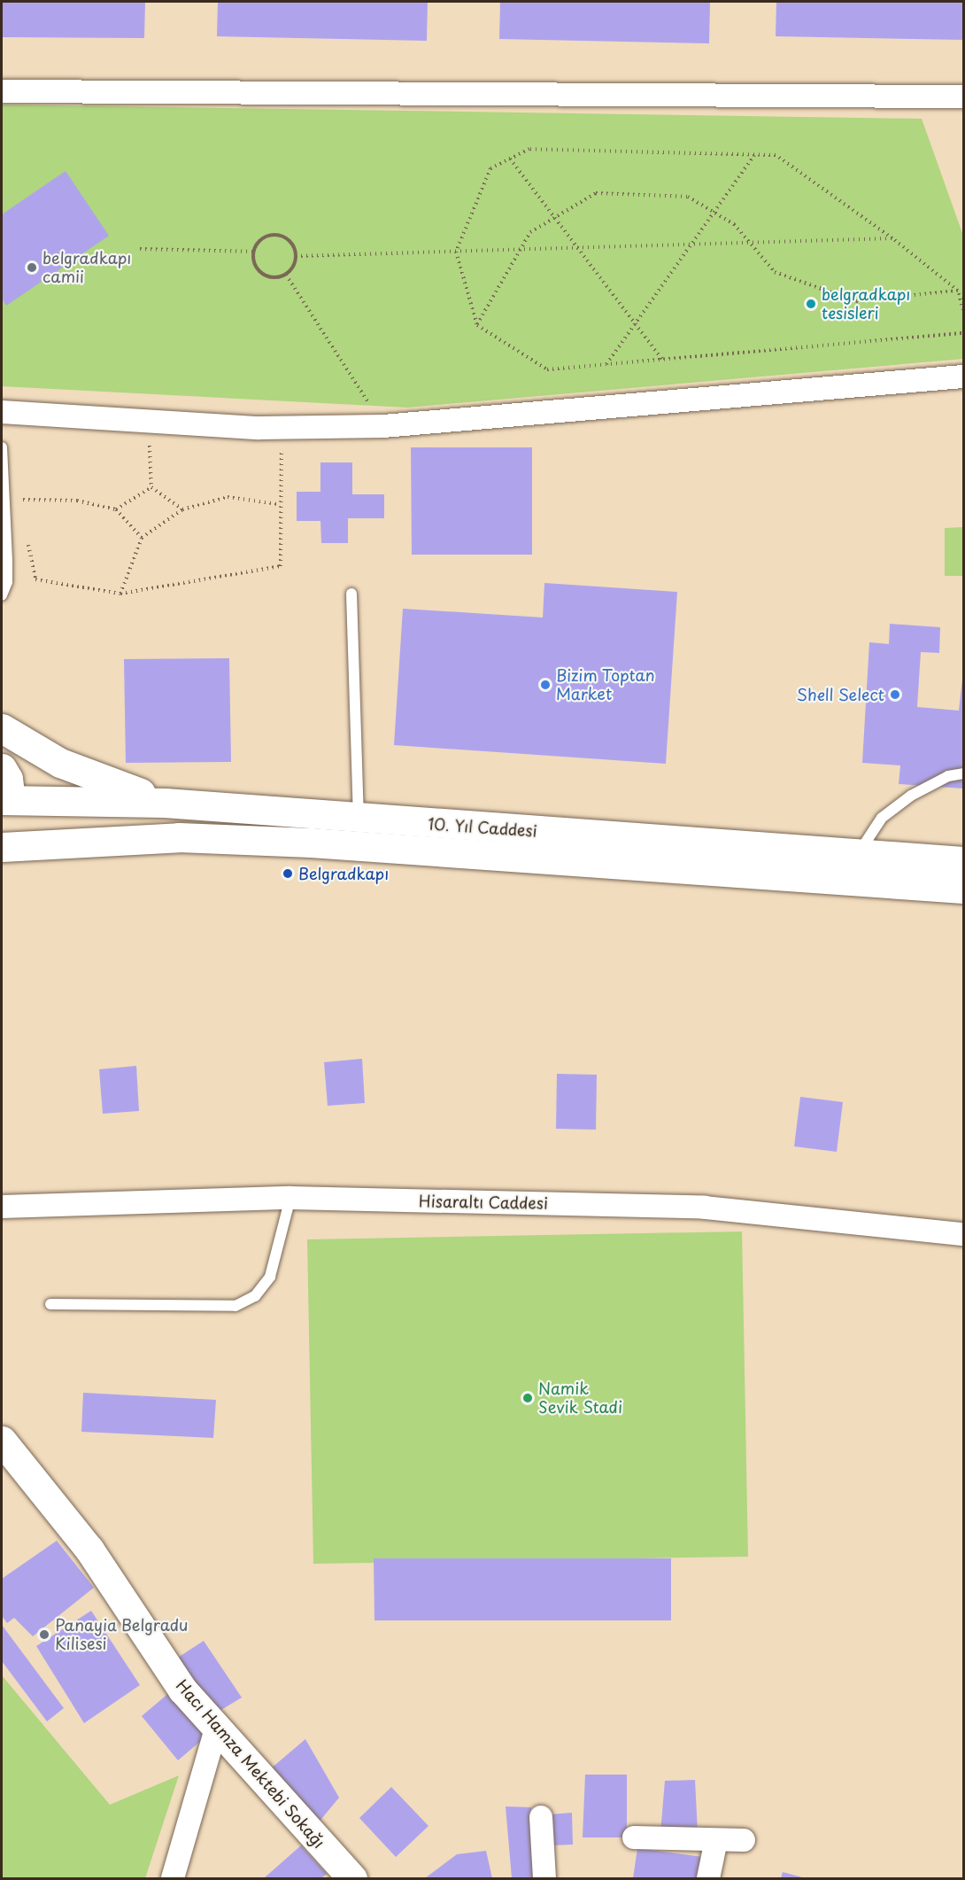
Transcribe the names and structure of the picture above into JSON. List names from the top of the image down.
{
  "streets": {
    "main road": ["10. Yıl Caddesi", "Hacı Hamza Mektebi Sokağı"],
    "street": ["Hisaraltı Caddesi"]
  },
  "places": [
    "belgradkapı camii",
    "belgradkapı tesisleri",
    "Bizim Toptan Market",
    "Shell Select",
    "Belgradkapı",
    "Namik Sevik Stadi",
    "Panayia Belgradu Kilisesi"
  ]
}
